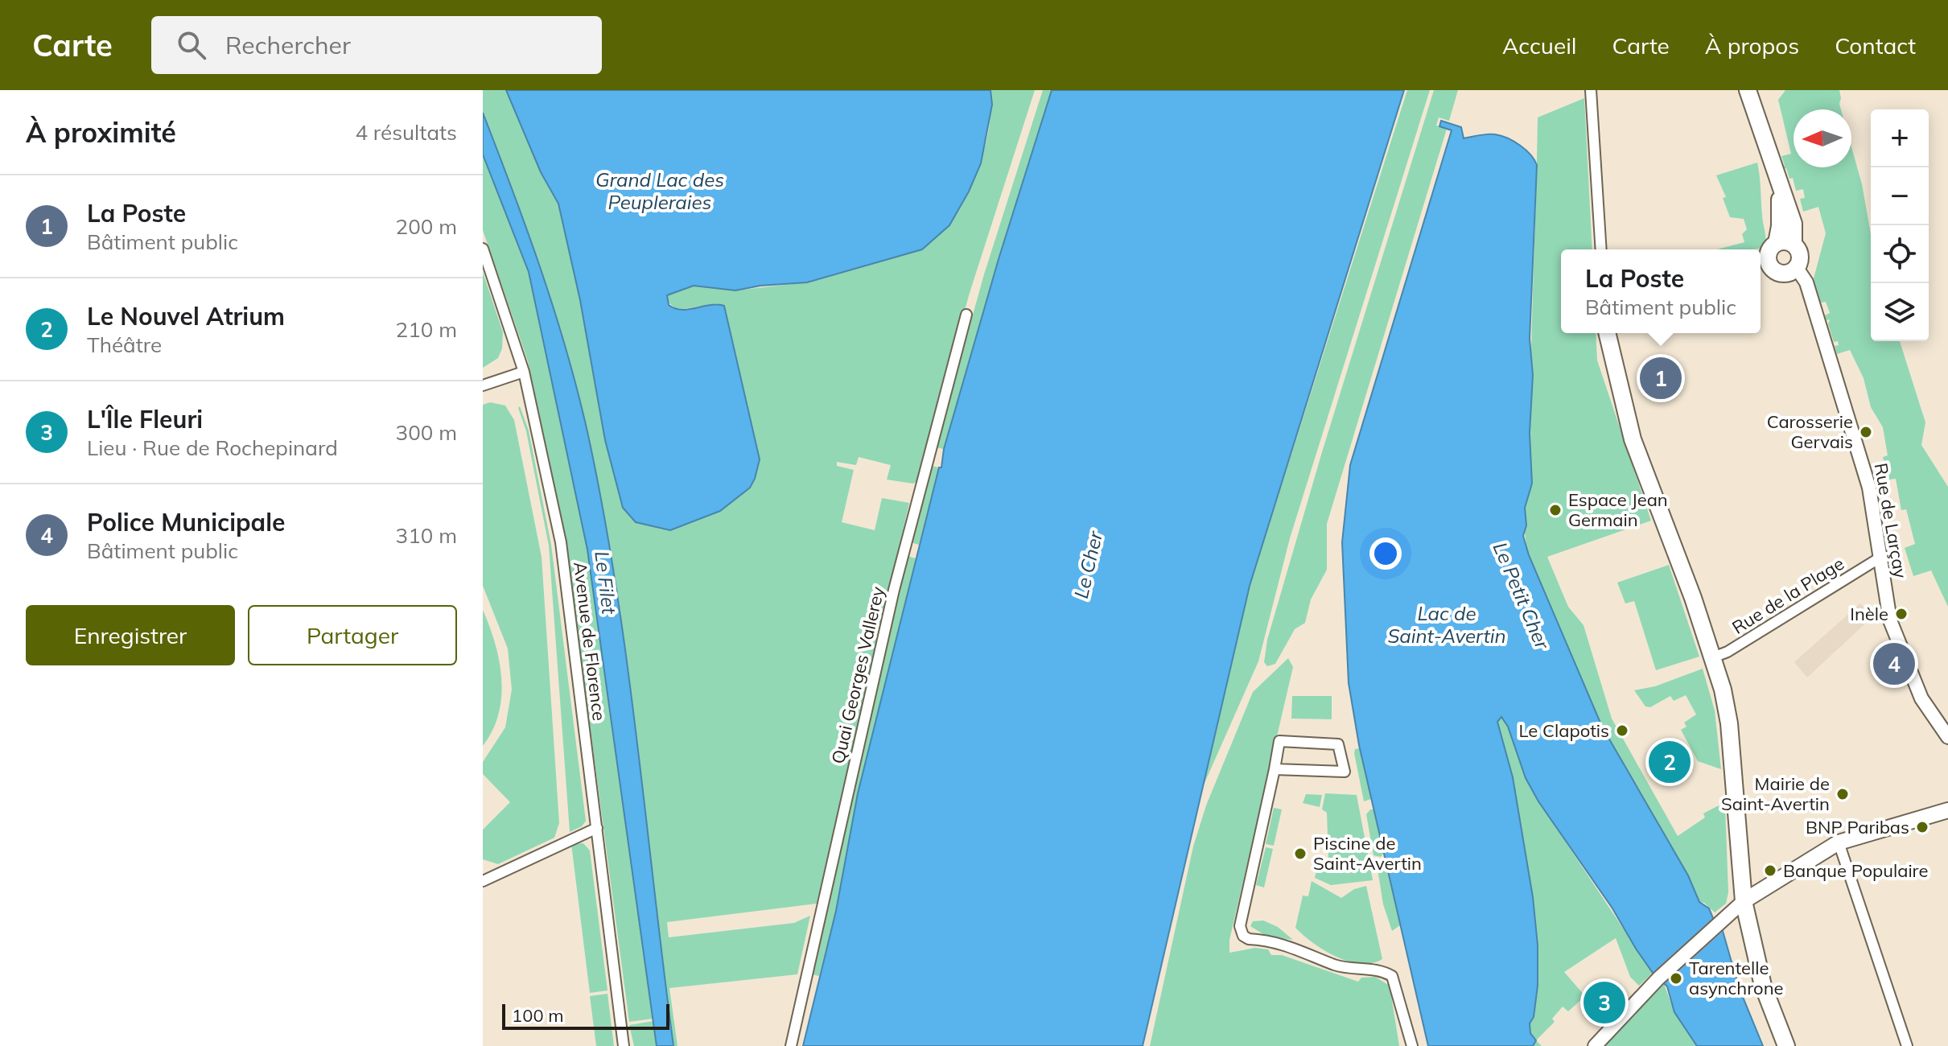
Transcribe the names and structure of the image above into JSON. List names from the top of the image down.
{
  "streets": {
    "street": [
      "Rue de Larçay",
      "Rue de la Plage",
      "Avenue de Florence",
      "Quai Georges Vallerey"
    ]
  },
  "crossings": [
    ["Rue de Larçay", "Rue de la Plage"]
  ],
  "water": [
    "Grand Lac des Peupleraies",
    "Le Cher",
    "Le Filet",
    "Le Petit Cher",
    "Lac de Saint-Avertin"
  ],
  "places": [
    "Carosserie Gervais",
    "Espace Jean Germain",
    "Inèle",
    "Le Clapotis",
    "Mairie de Saint-Avertin",
    "BNP Paribas",
    "Piscine de Saint-Avertin",
    "Banque Populaire",
    "Tarentelle asynchrone"
  ],
  "scale_bar": "100 m",
  "north": "left",
  "page": {
    "header": "Carte",
    "search": "Rechercher",
    "nav": [
      "Accueil",
      "Carte",
      "À propos",
      "Contact"
    ],
    "heading": ["À proximité", "4 résultats"],
    "map_buttons": ["+", "−"],
    "list": [
      {
        "mark": "1",
        "name": "La Poste",
        "note": "Bâtiment public",
        "value": "200 m"
      },
      {
        "mark": "2",
        "name": "Le Nouvel Atrium",
        "note": "Théâtre",
        "value": "210 m"
      },
      {
        "mark": "3",
        "name": "L'Île Fleuri",
        "note": "Lieu · Rue de Rochepinard",
        "value": "300 m"
      },
      {
        "mark": "4",
        "name": "Police Municipale",
        "note": "Bâtiment public",
        "value": "310 m"
      }
    ],
    "popup": ["La Poste", "Bâtiment public"],
    "pins": [
      "1",
      "4",
      "2",
      "3"
    ],
    "buttons": ["Enregistrer", "Partager"],
    "scale": "100 m"
  }
}
